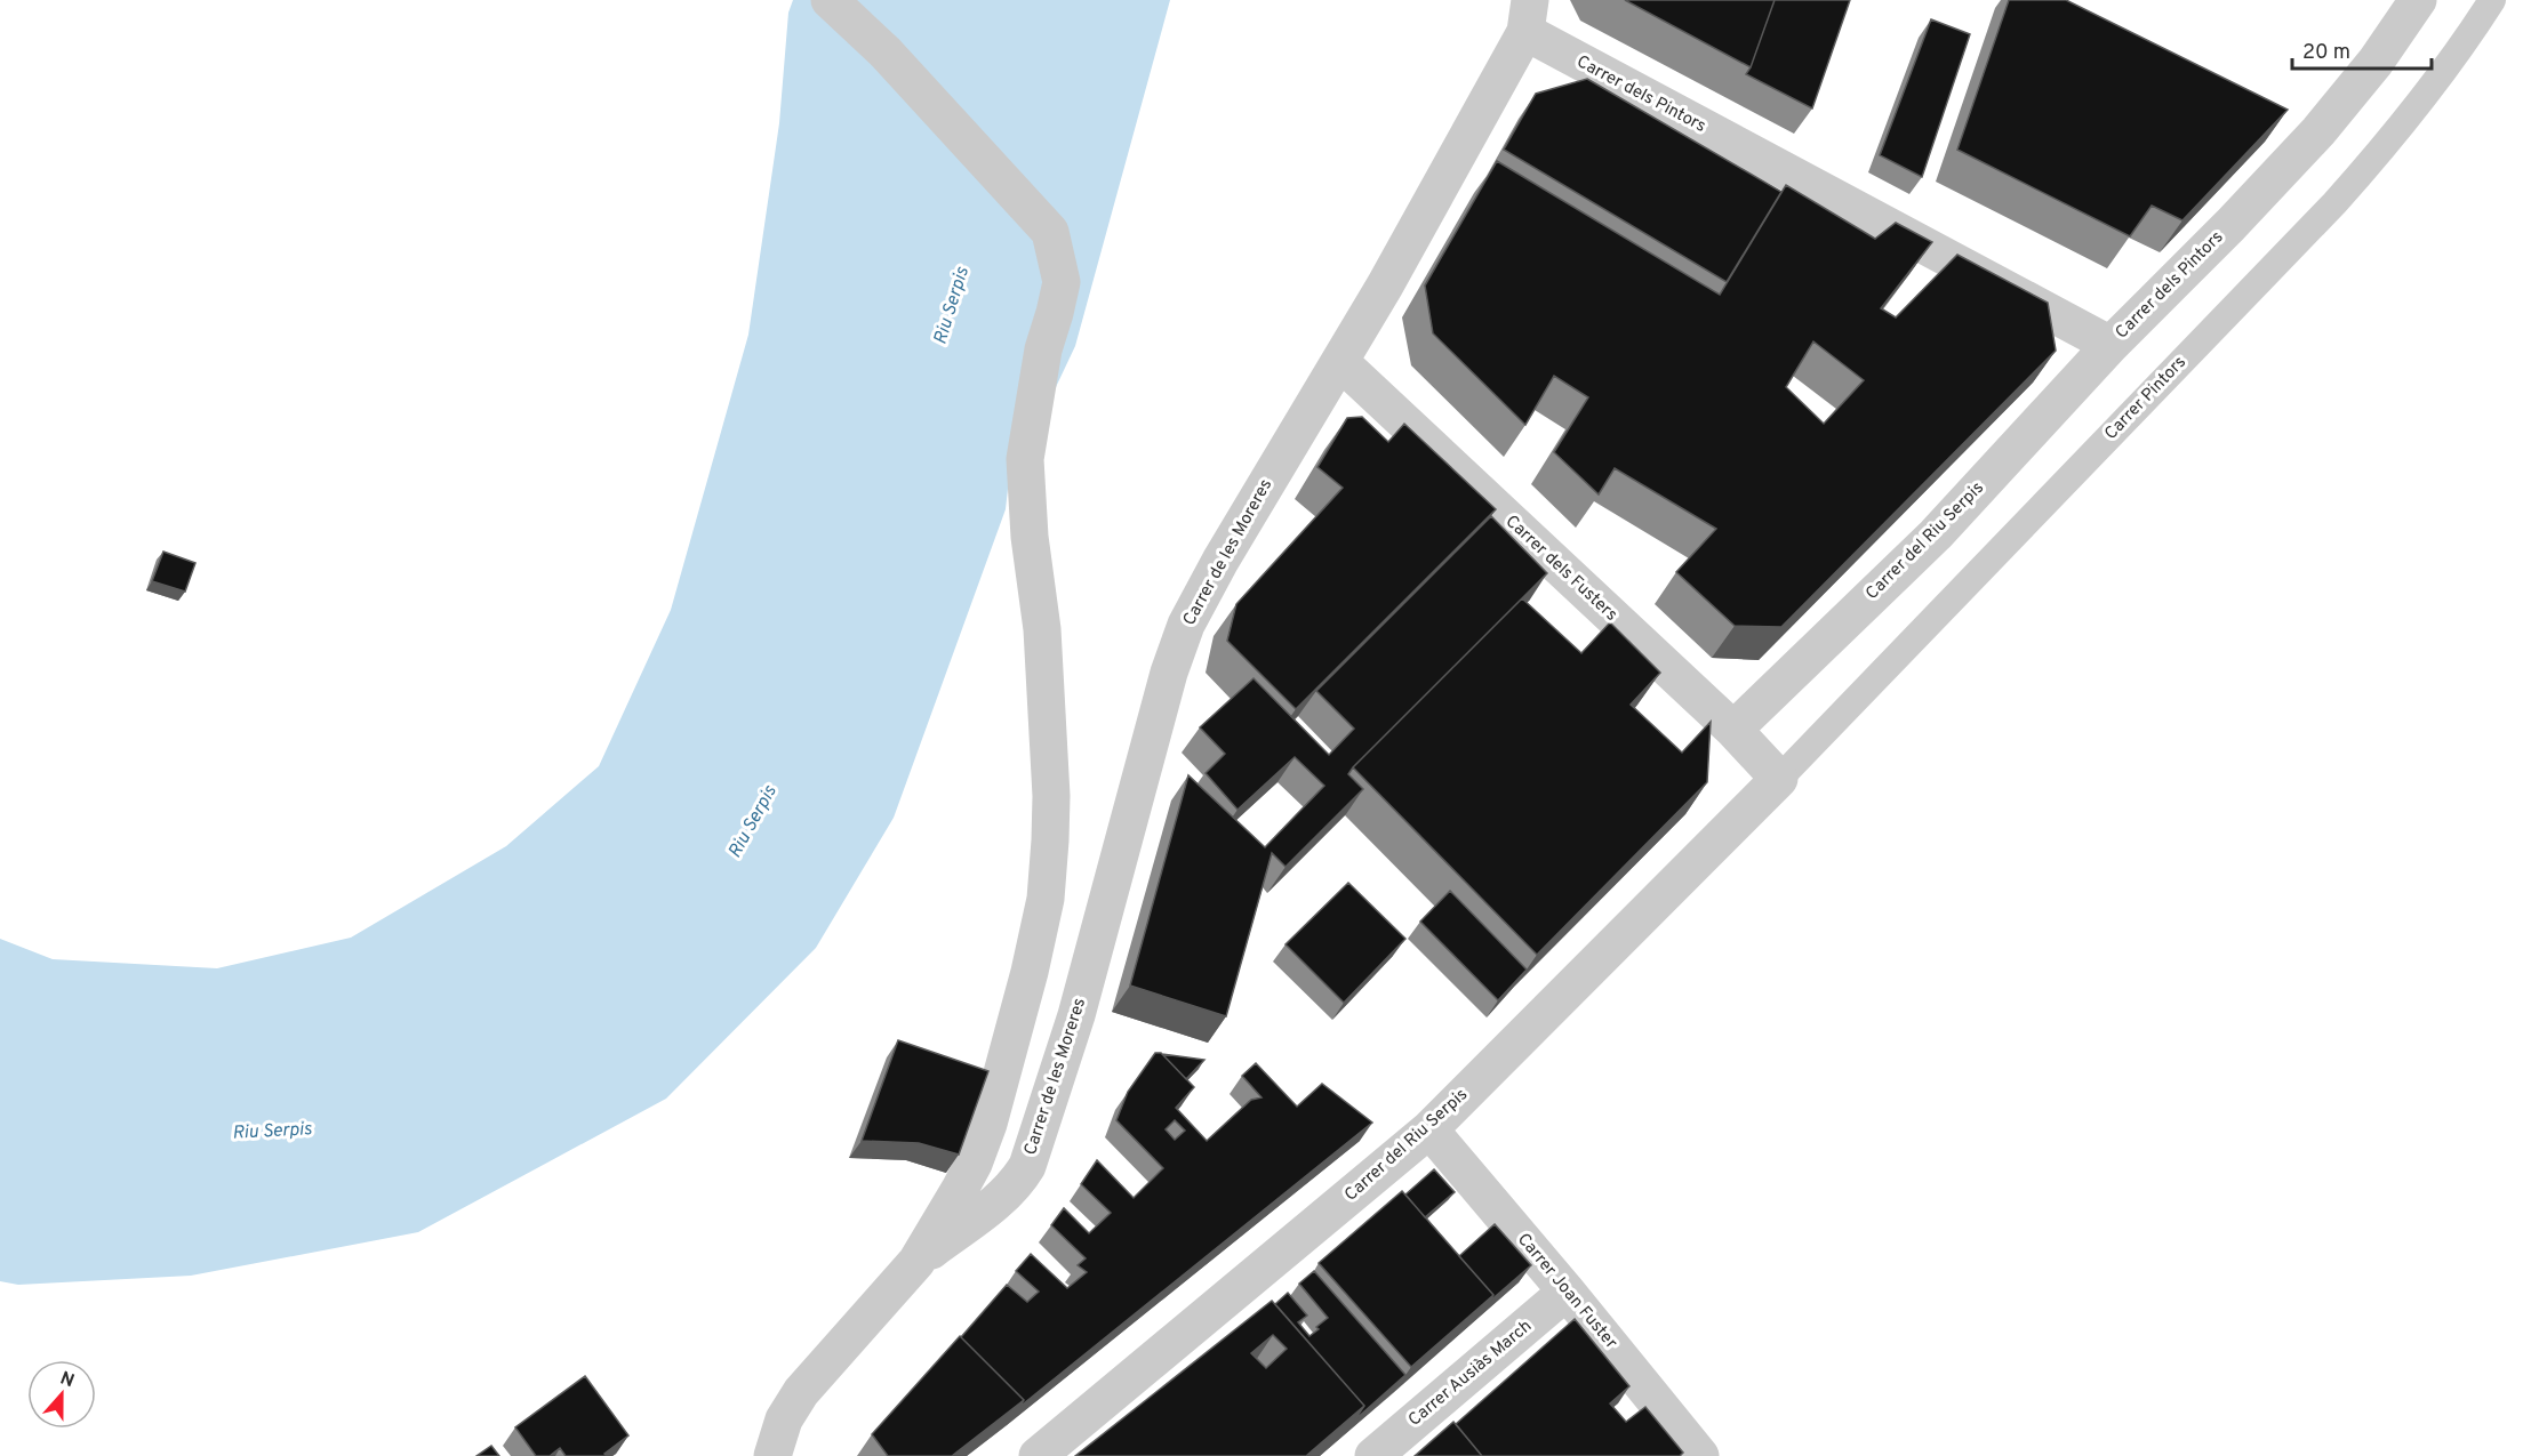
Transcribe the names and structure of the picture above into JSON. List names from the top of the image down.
{
  "streets": {
    "street": [
      "Carrer dels Pintors",
      "Carrer del Riu Serpis",
      "Carrer de les Moreres",
      "Carrer dels Fusters",
      "Carrer Joan Fuster",
      "Carrer Ausiàs March"
    ],
    "lane": ["Carrer Pintors"]
  },
  "crossings": [
    ["Carrer dels Pintors", "Carrer del Riu Serpis"],
    ["Carrer dels Pintors", "Carrer de les Moreres"],
    ["Carrer Pintors", "Carrer del Riu Serpis"],
    ["Carrer Pintors", "Carrer dels Fusters"],
    ["Carrer del Riu Serpis", "Carrer dels Fusters"],
    ["Carrer del Riu Serpis", "Carrer Joan Fuster"],
    ["Carrer de les Moreres", "Carrer dels Fusters"],
    ["Carrer Joan Fuster", "Carrer Ausiàs March"]
  ],
  "water": ["Riu Serpis"],
  "scale_bar": "20 m",
  "north": "top"
}
